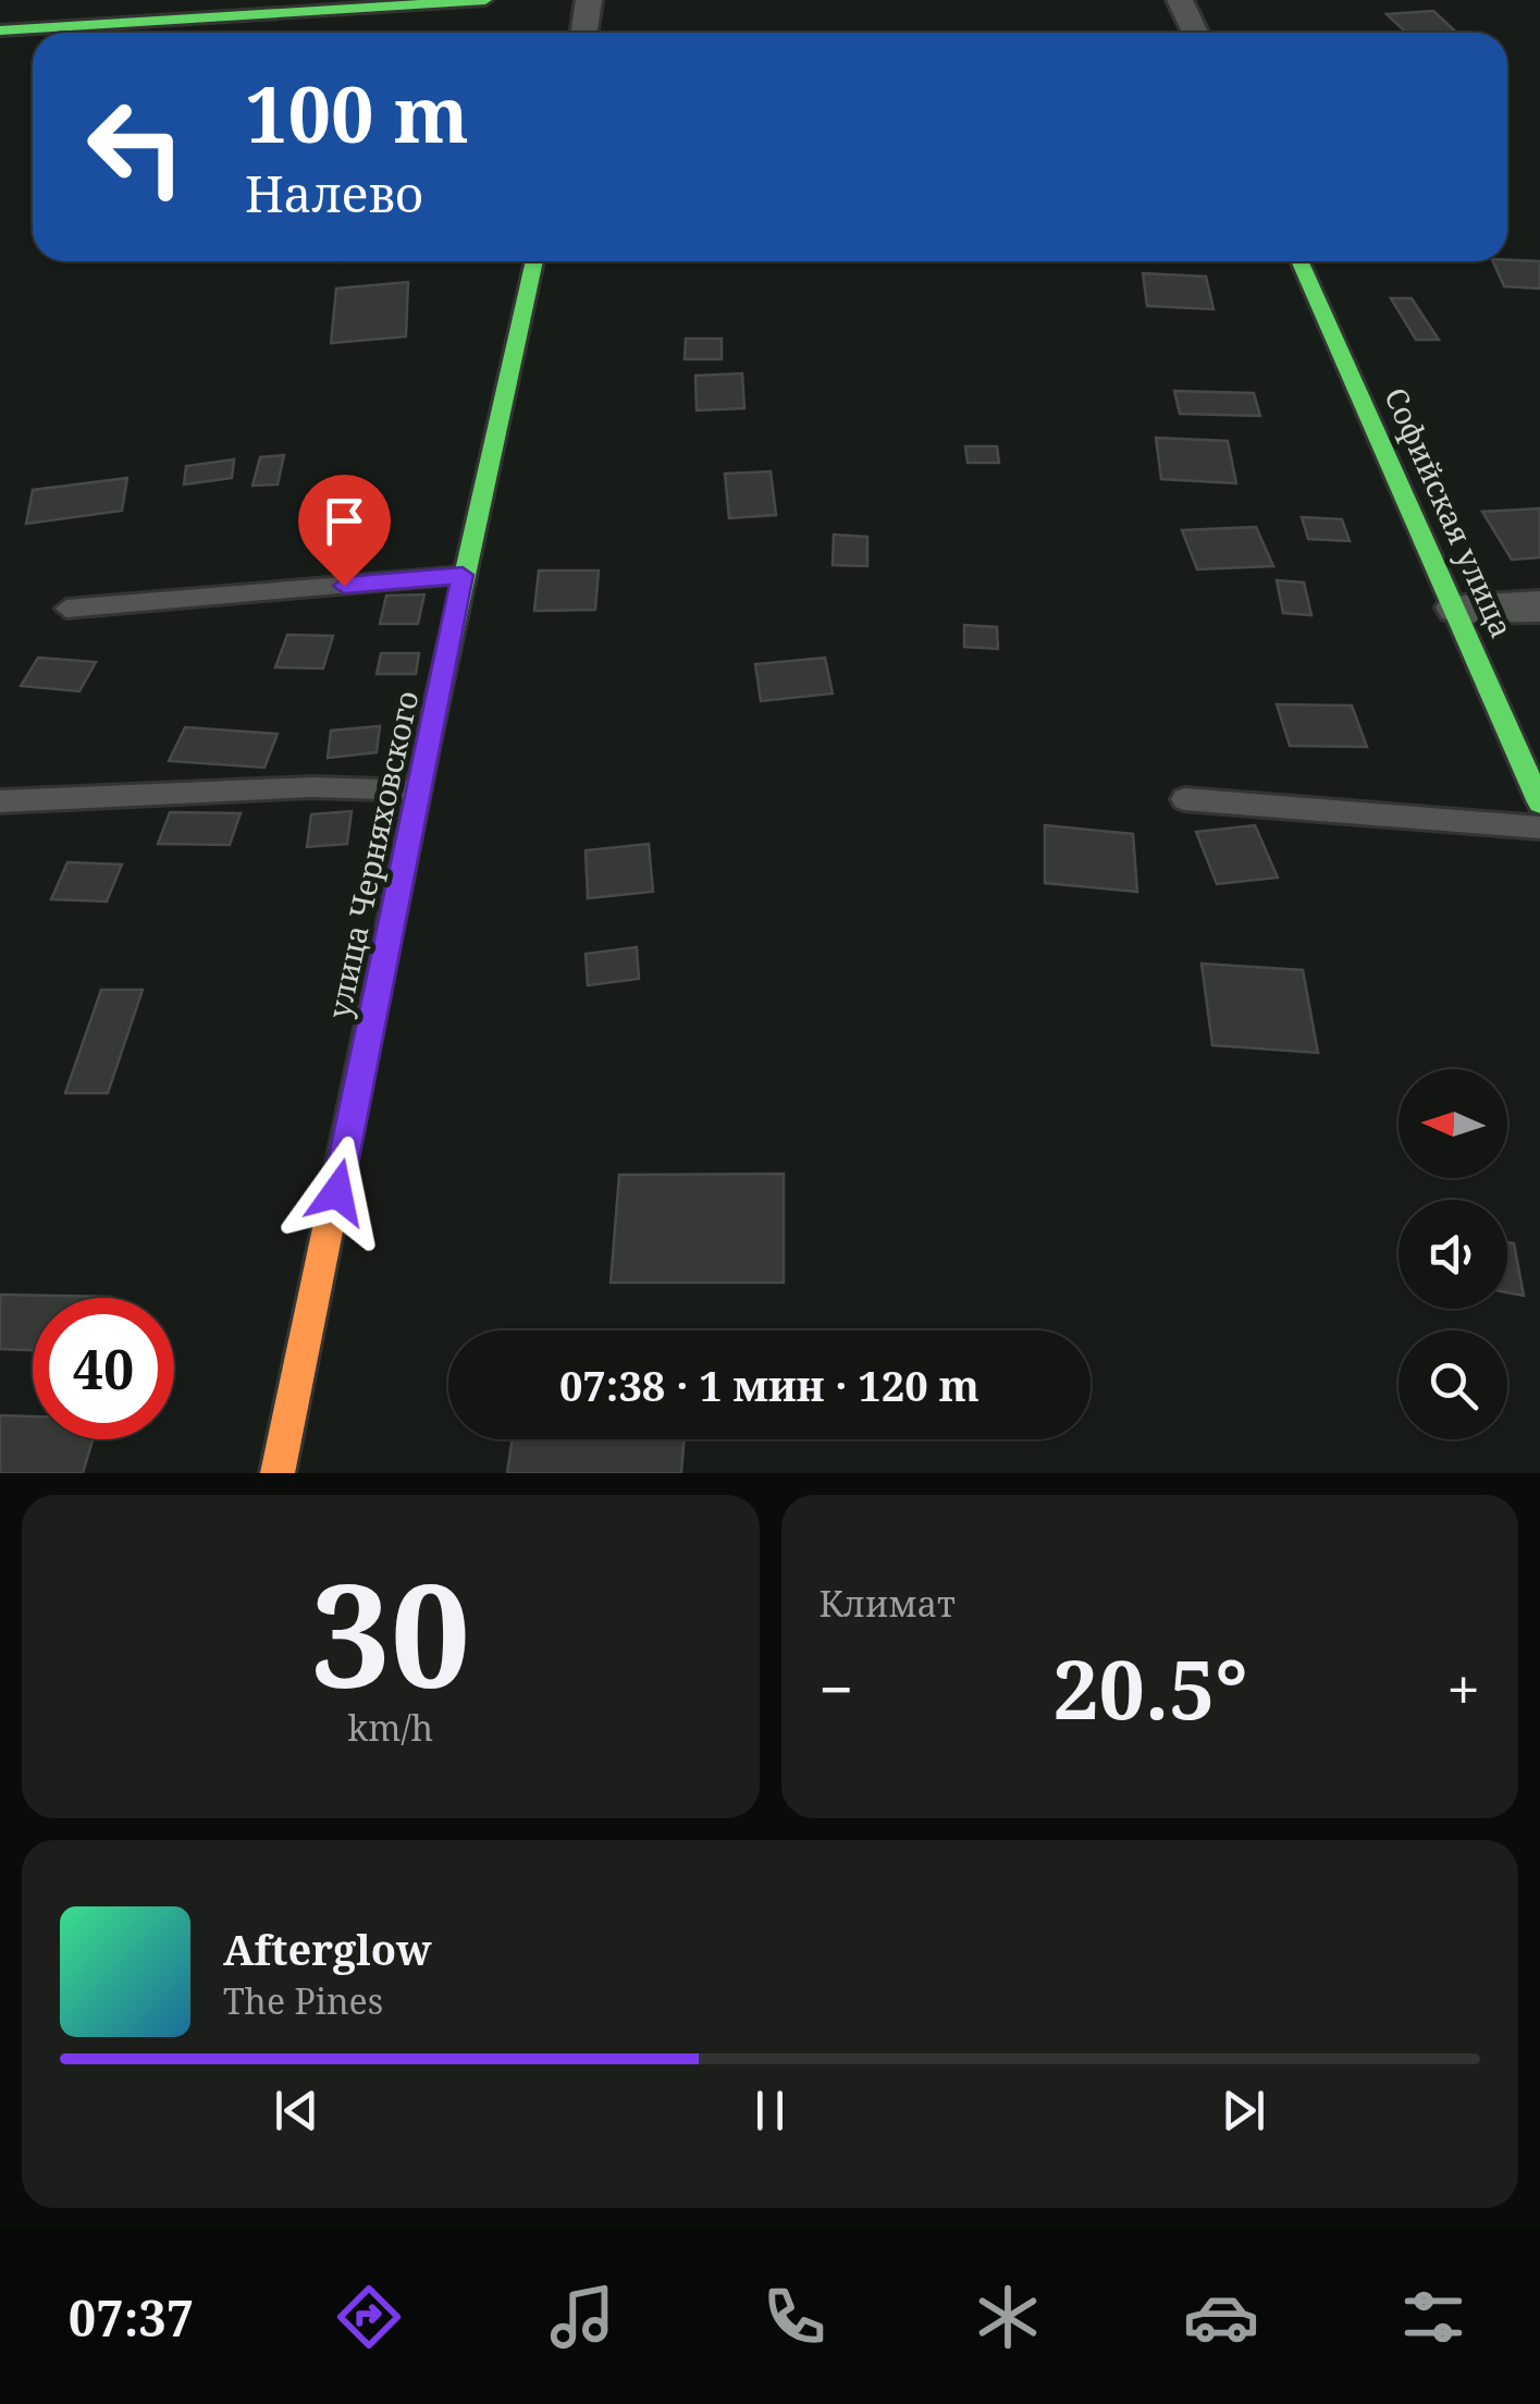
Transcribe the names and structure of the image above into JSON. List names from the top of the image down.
{
  "streets": {
    "street": ["Софийская улица", "улица Черняховского"]
  },
  "north": "left",
  "page": {
    "turn": ["100 m", "Налево"],
    "limit": "40",
    "trip": "07:38 · 1 мин · 120 m",
    "tile": [
      ["30", "km/h"],
      "Климат"
    ],
    "heat": ["−", "20.5°", "+"],
    "song": ["Afterglow", "The Pines"],
    "tabs": "07:37"
  }
}
